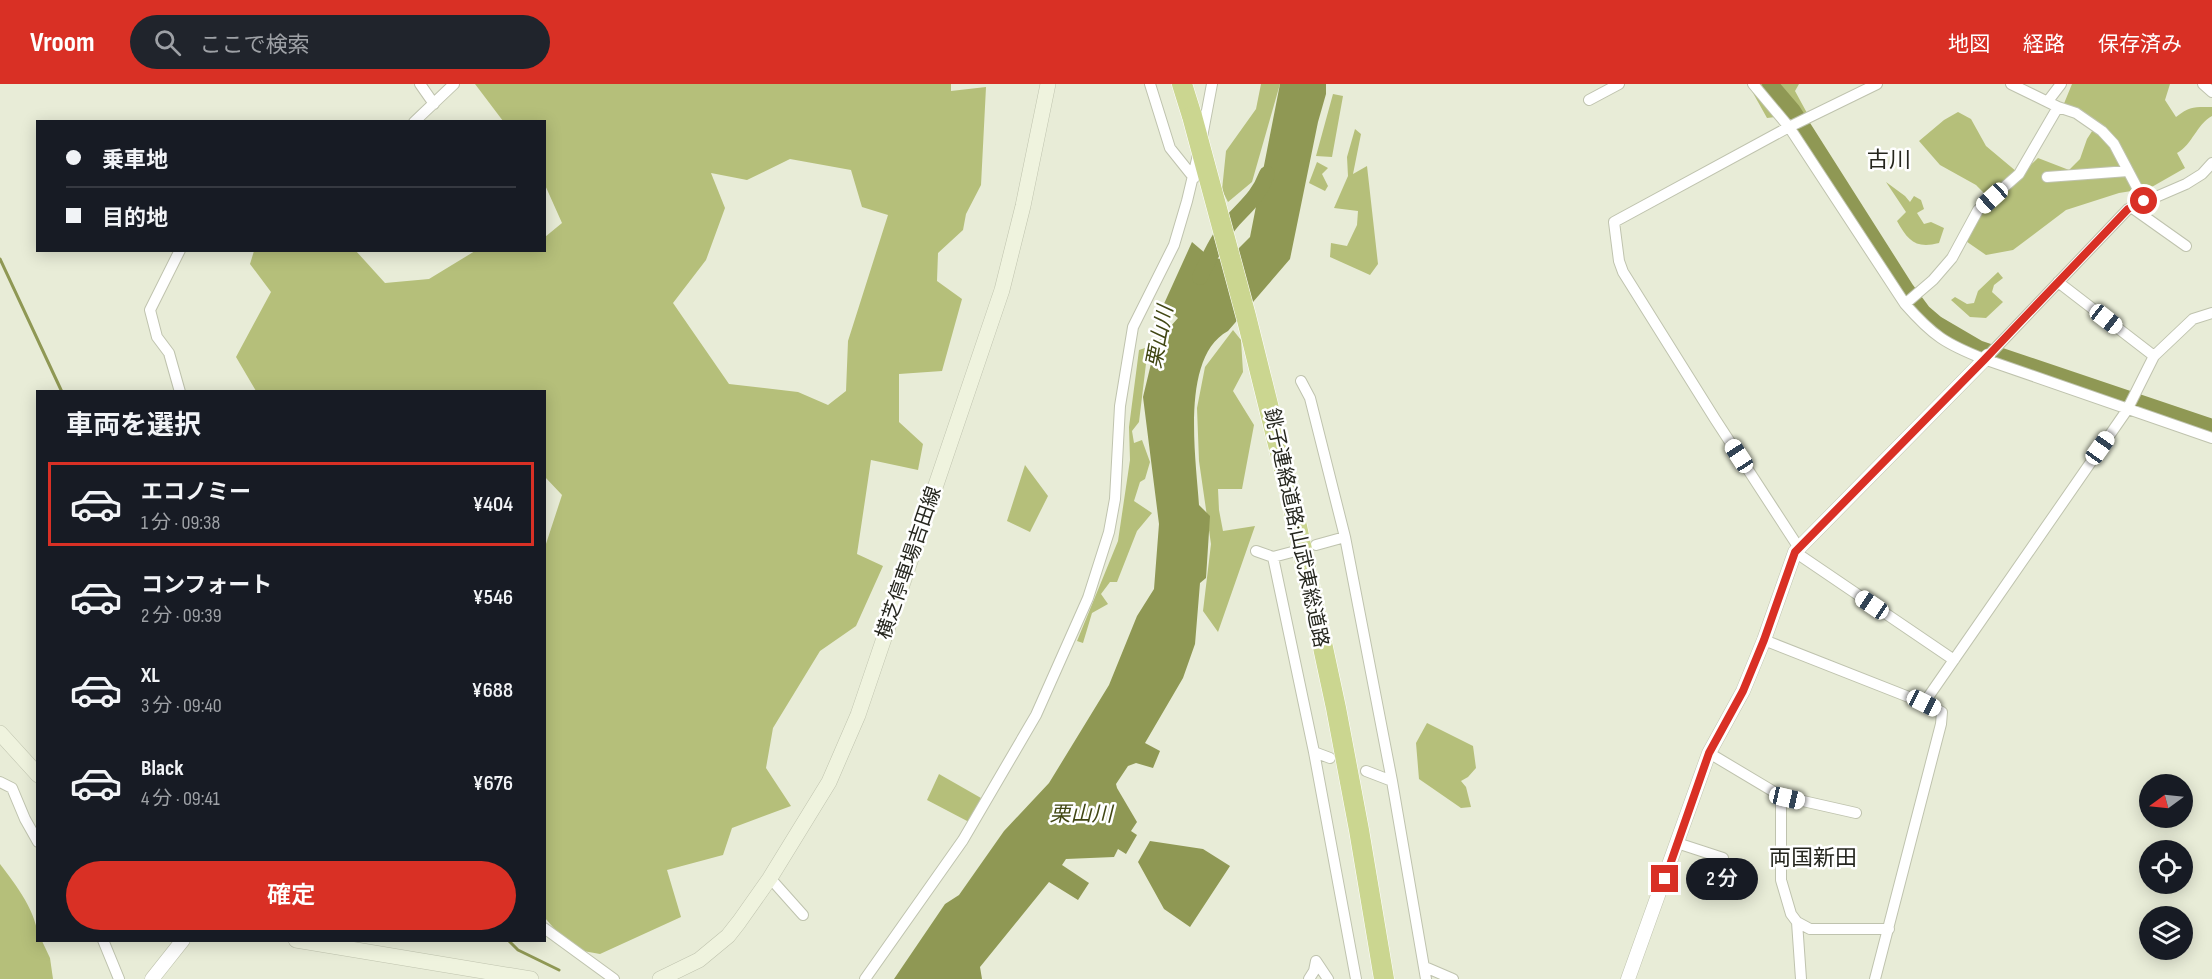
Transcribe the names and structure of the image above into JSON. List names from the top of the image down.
{
  "streets": {
    "highway": ["銚子連絡道路;山武東総道路"],
    "main road": ["横芝停車場吉田線"]
  },
  "districts": ["古川", "両国新田"],
  "water": ["栗山川"],
  "north": "left",
  "page": {
    "header": "Vroom",
    "search": "ここで検索",
    "nav": ["地図", "経路", "保存済み"],
    "banner": ["乗車地", "目的地"],
    "heading": "車両を選択",
    "list": [
      {
        "name": "エコノミー",
        "note": "1 分 · 09:38",
        "value": "¥404"
      },
      {
        "name": "コンフォート",
        "note": "2 分 · 09:39",
        "value": "¥546"
      },
      {
        "name": "XL",
        "note": "3 分 · 09:40",
        "value": "¥688"
      },
      {
        "name": "Black",
        "note": "4 分 · 09:41",
        "value": "¥676"
      }
    ],
    "buttons": "確定",
    "bubble": "2 分"
  }
}
